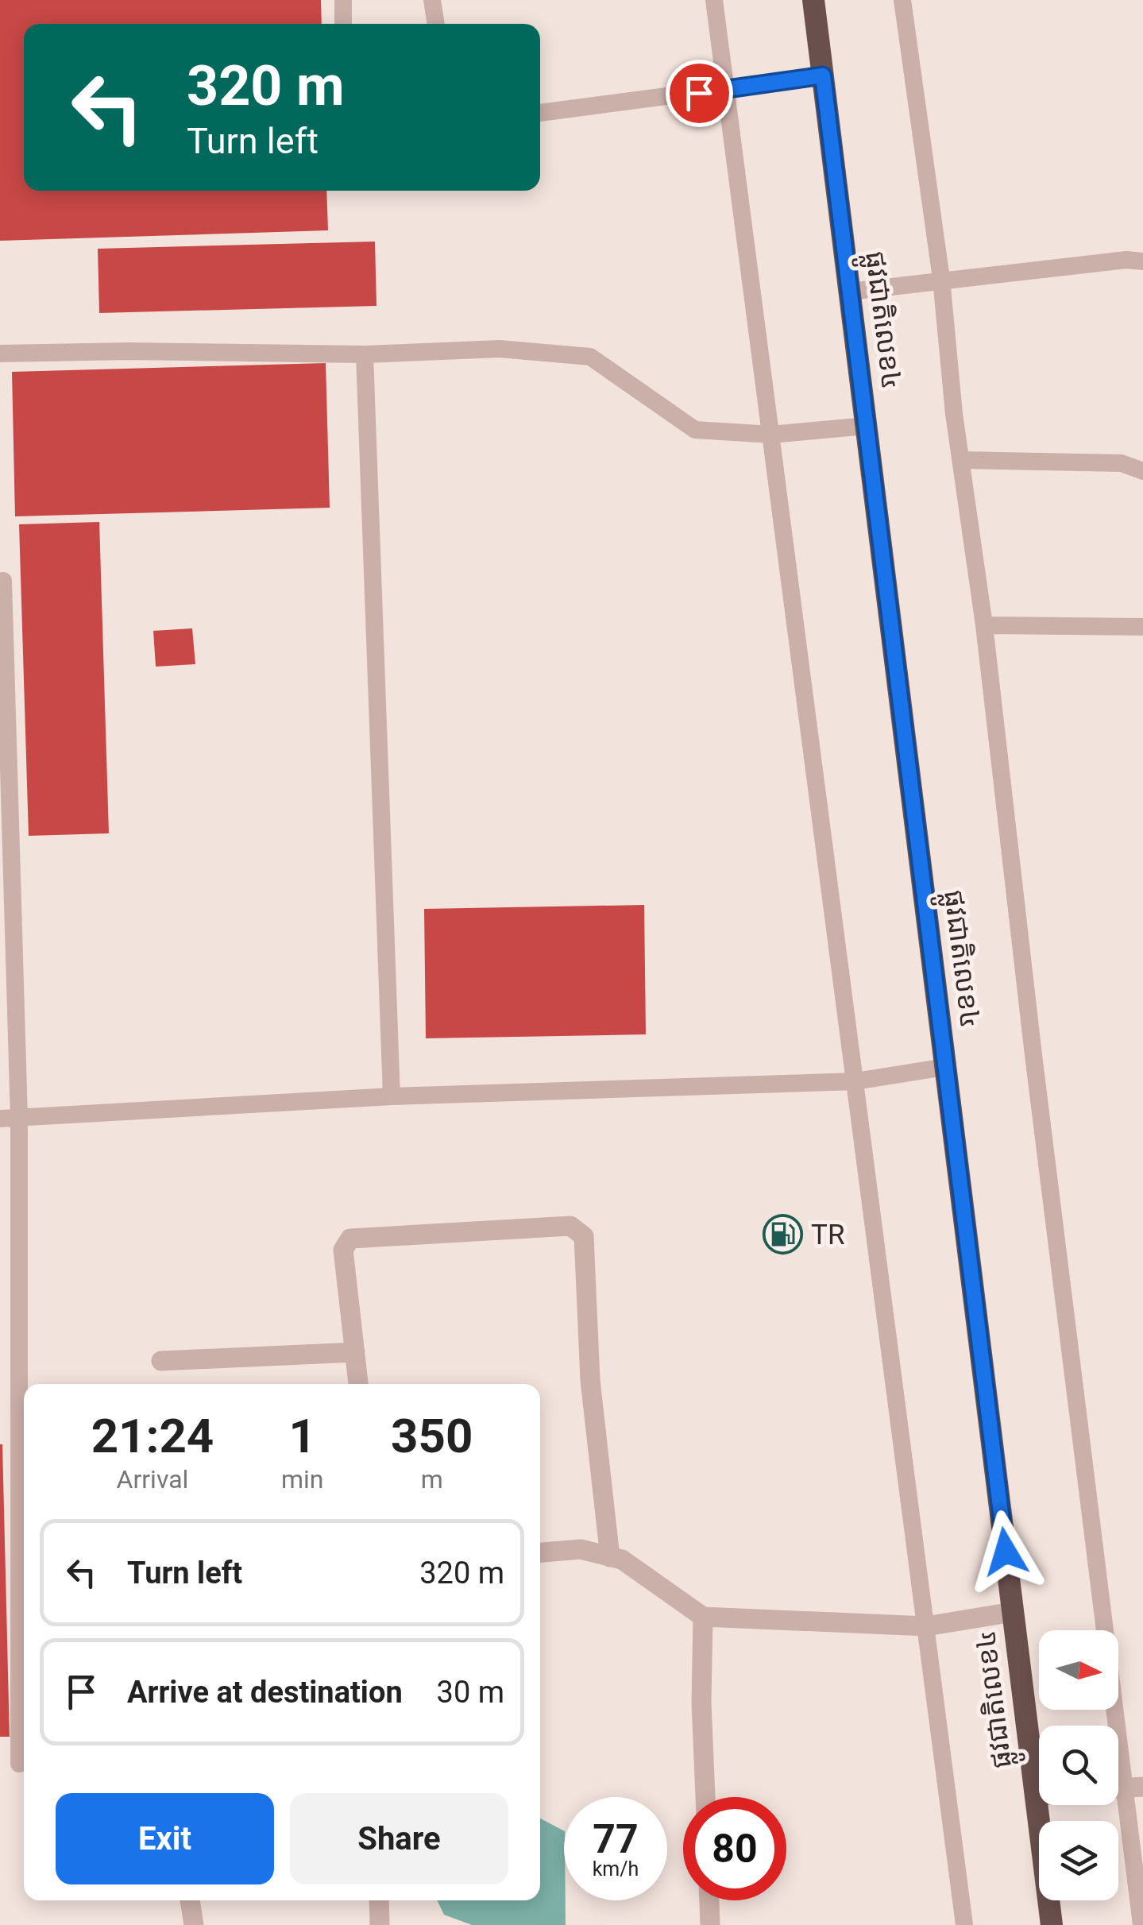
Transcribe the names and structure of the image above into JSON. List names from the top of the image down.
{
  "streets": {
    "highway": ["ផ្លូវជាតិលេខ៤"]
  },
  "places": {
    "fuel station": ["TR"]
  },
  "north": "right",
  "page": {
    "turn": ["320 m", "Turn left"],
    "eta": [
      "21:24",
      "Arrival",
      "1",
      "min",
      "350",
      "m"
    ],
    "list": [
      {
        "name": "Turn left",
        "value": "320 m"
      },
      {
        "name": "Arrive at destination",
        "value": "30 m"
      }
    ],
    "buttons": ["Exit", "Share"],
    "speed": "77 km/h",
    "limit": "80"
  }
}
